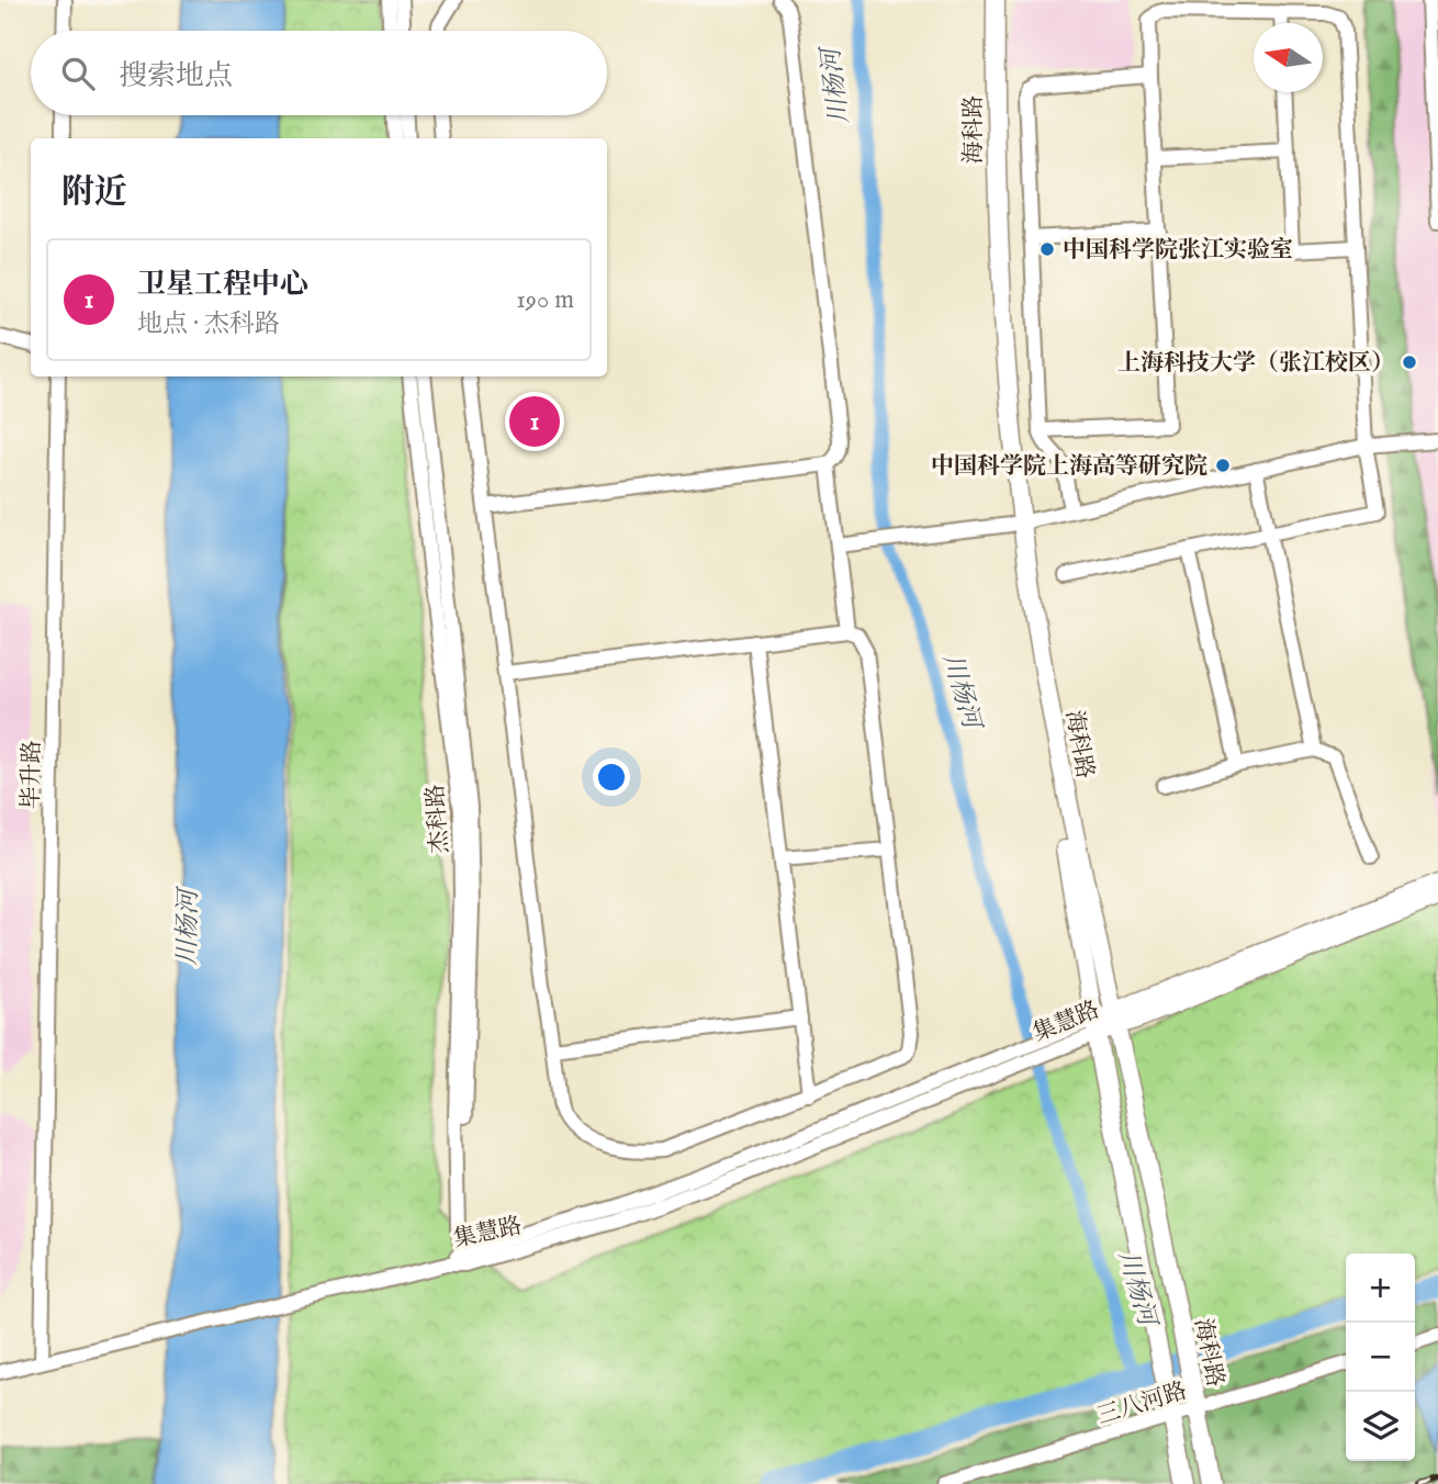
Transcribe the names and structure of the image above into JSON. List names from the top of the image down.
{
  "streets": {
    "street": [
      "海科路",
      "毕升路",
      "杰科路",
      "集慧路",
      "三八河路"
    ]
  },
  "crossings": [
    ["海科路", "集慧路"],
    ["海科路", "三八河路"],
    ["毕升路", "集慧路"],
    ["杰科路", "集慧路"]
  ],
  "water": ["川杨河"],
  "places": ["中国科学院张江实验室", "上海科技大学（张江校区）", "中国科学院上海高等研究院"],
  "north": "left",
  "page": {
    "search": "搜索地点",
    "heading": "附近",
    "list": [
      {
        "mark": "1",
        "name": "卫星工程中心",
        "note": "地点 · 杰科路",
        "value": "190 m"
      }
    ],
    "pins": "1",
    "map_buttons": ["+", "−"]
  }
}
